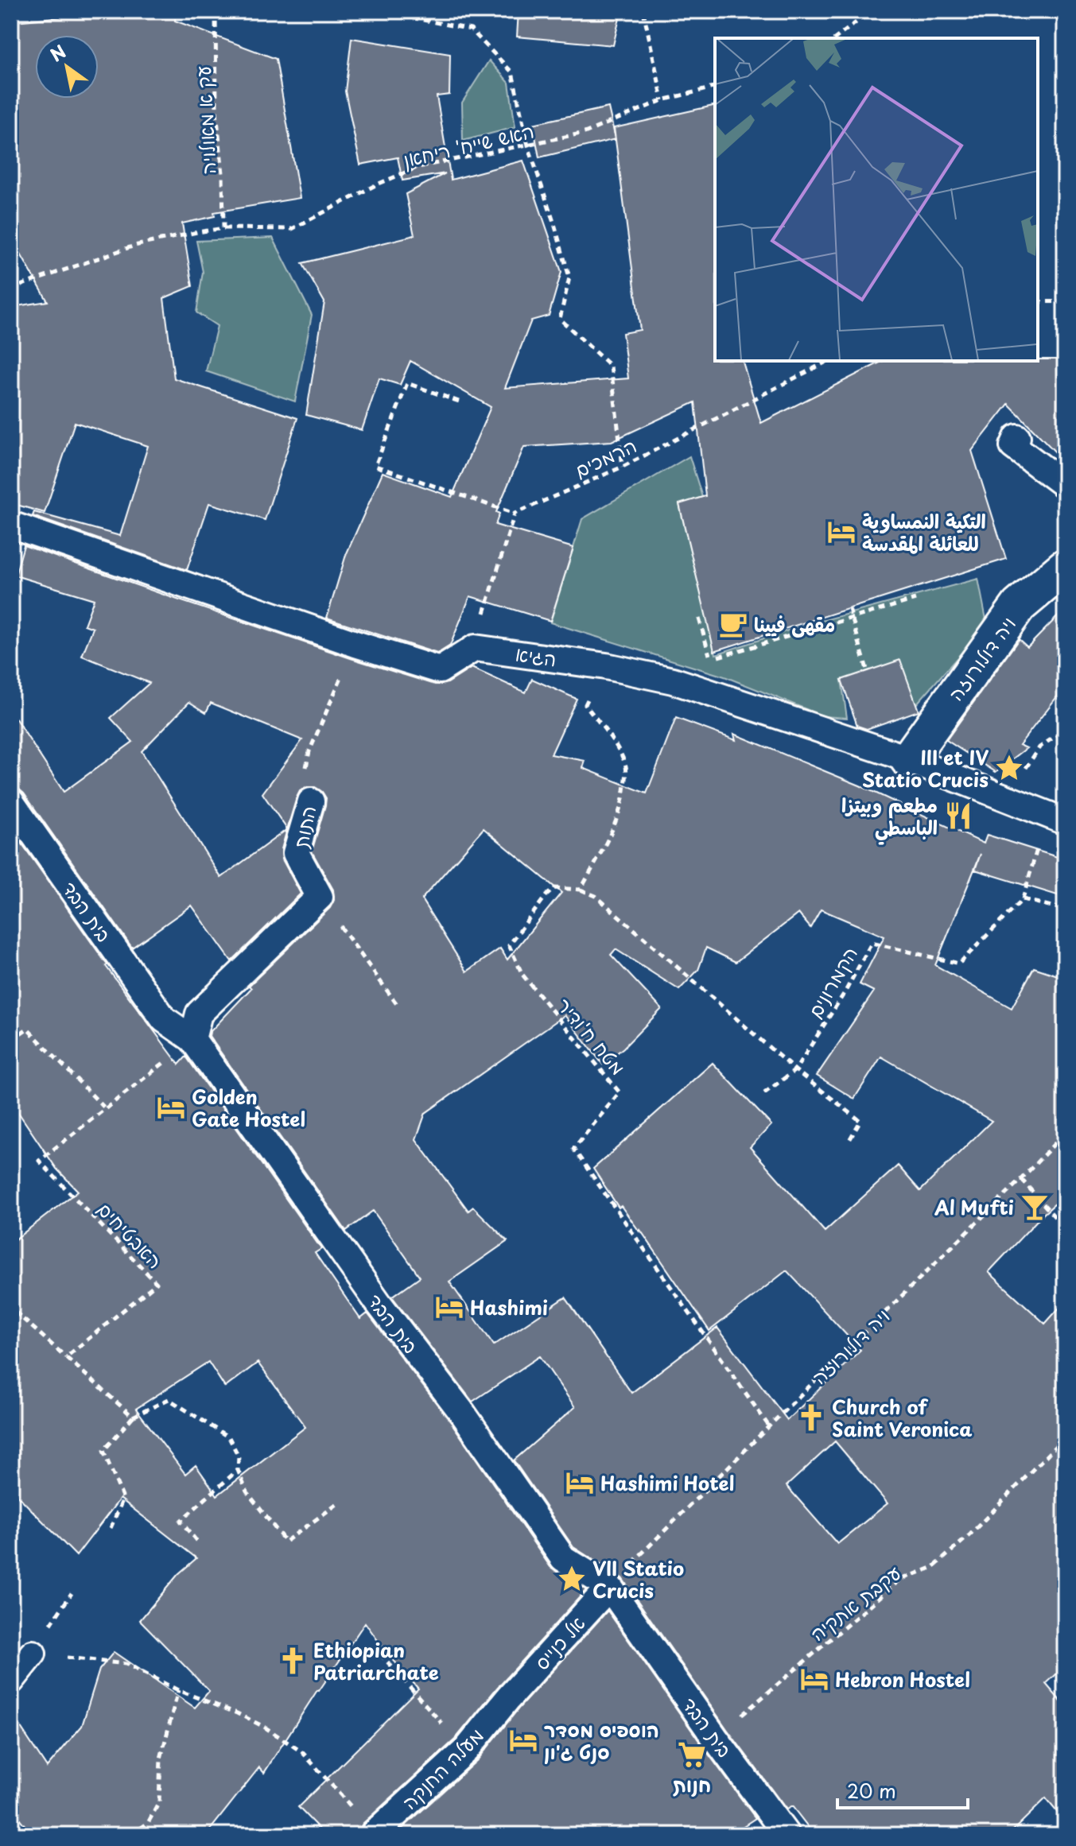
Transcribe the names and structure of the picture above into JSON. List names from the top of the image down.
{
  "streets": {
    "street": [
      "הגיא",
      "ויה דולורוזה",
      "התות",
      "בית הבד",
      "אל כנייס",
      "מעלה החנקה"
    ],
    "path": [
      "עק א מאולויה",
      "האש שייח' ריחאן",
      "הרמכים",
      "הקמרונים",
      "מטח ח'ודיר",
      "האבטיחים",
      "עקבת אתקיה"
    ]
  },
  "crossings": [
    ["עק א מאולויה", "האש שייח' ריחאן"],
    ["הגיא", "ויה דולורוזה"],
    ["ויה דולורוזה", "בית הבד"],
    ["ויה דולורוזה", "מטח ח'ודיר"],
    ["ויה דולורוזה", "אל כנייס"],
    ["בית הבד", "האבטיחים"],
    ["בית הבד", "עקבת אתקיה"],
    ["בית הבד", "אל כנייס"],
    ["אל כנייס", "מעלה החנקה"]
  ],
  "places": {
    "hotel": [
      "التكية النمساوية للعائلة المقدسة",
      "Golden Gate Hostel",
      "Hashimi",
      "Hashimi Hotel",
      "Hebron Hostel",
      "הוספיס מסדר סנט ג'ון"
    ],
    "cafe": ["مقهى فيينا"],
    "place": ["III et IV Statio Crucis", "VII Statio Crucis"],
    "restaurant": ["مطعم وبيتزا الباسطي"],
    "bar": ["Al Mufti"],
    "church": ["Church of Saint Veronica", "Ethiopian Patriarchate"],
    "supermarket": ["חנות"]
  },
  "scale_bar": "20 m",
  "north": "top left"
}
